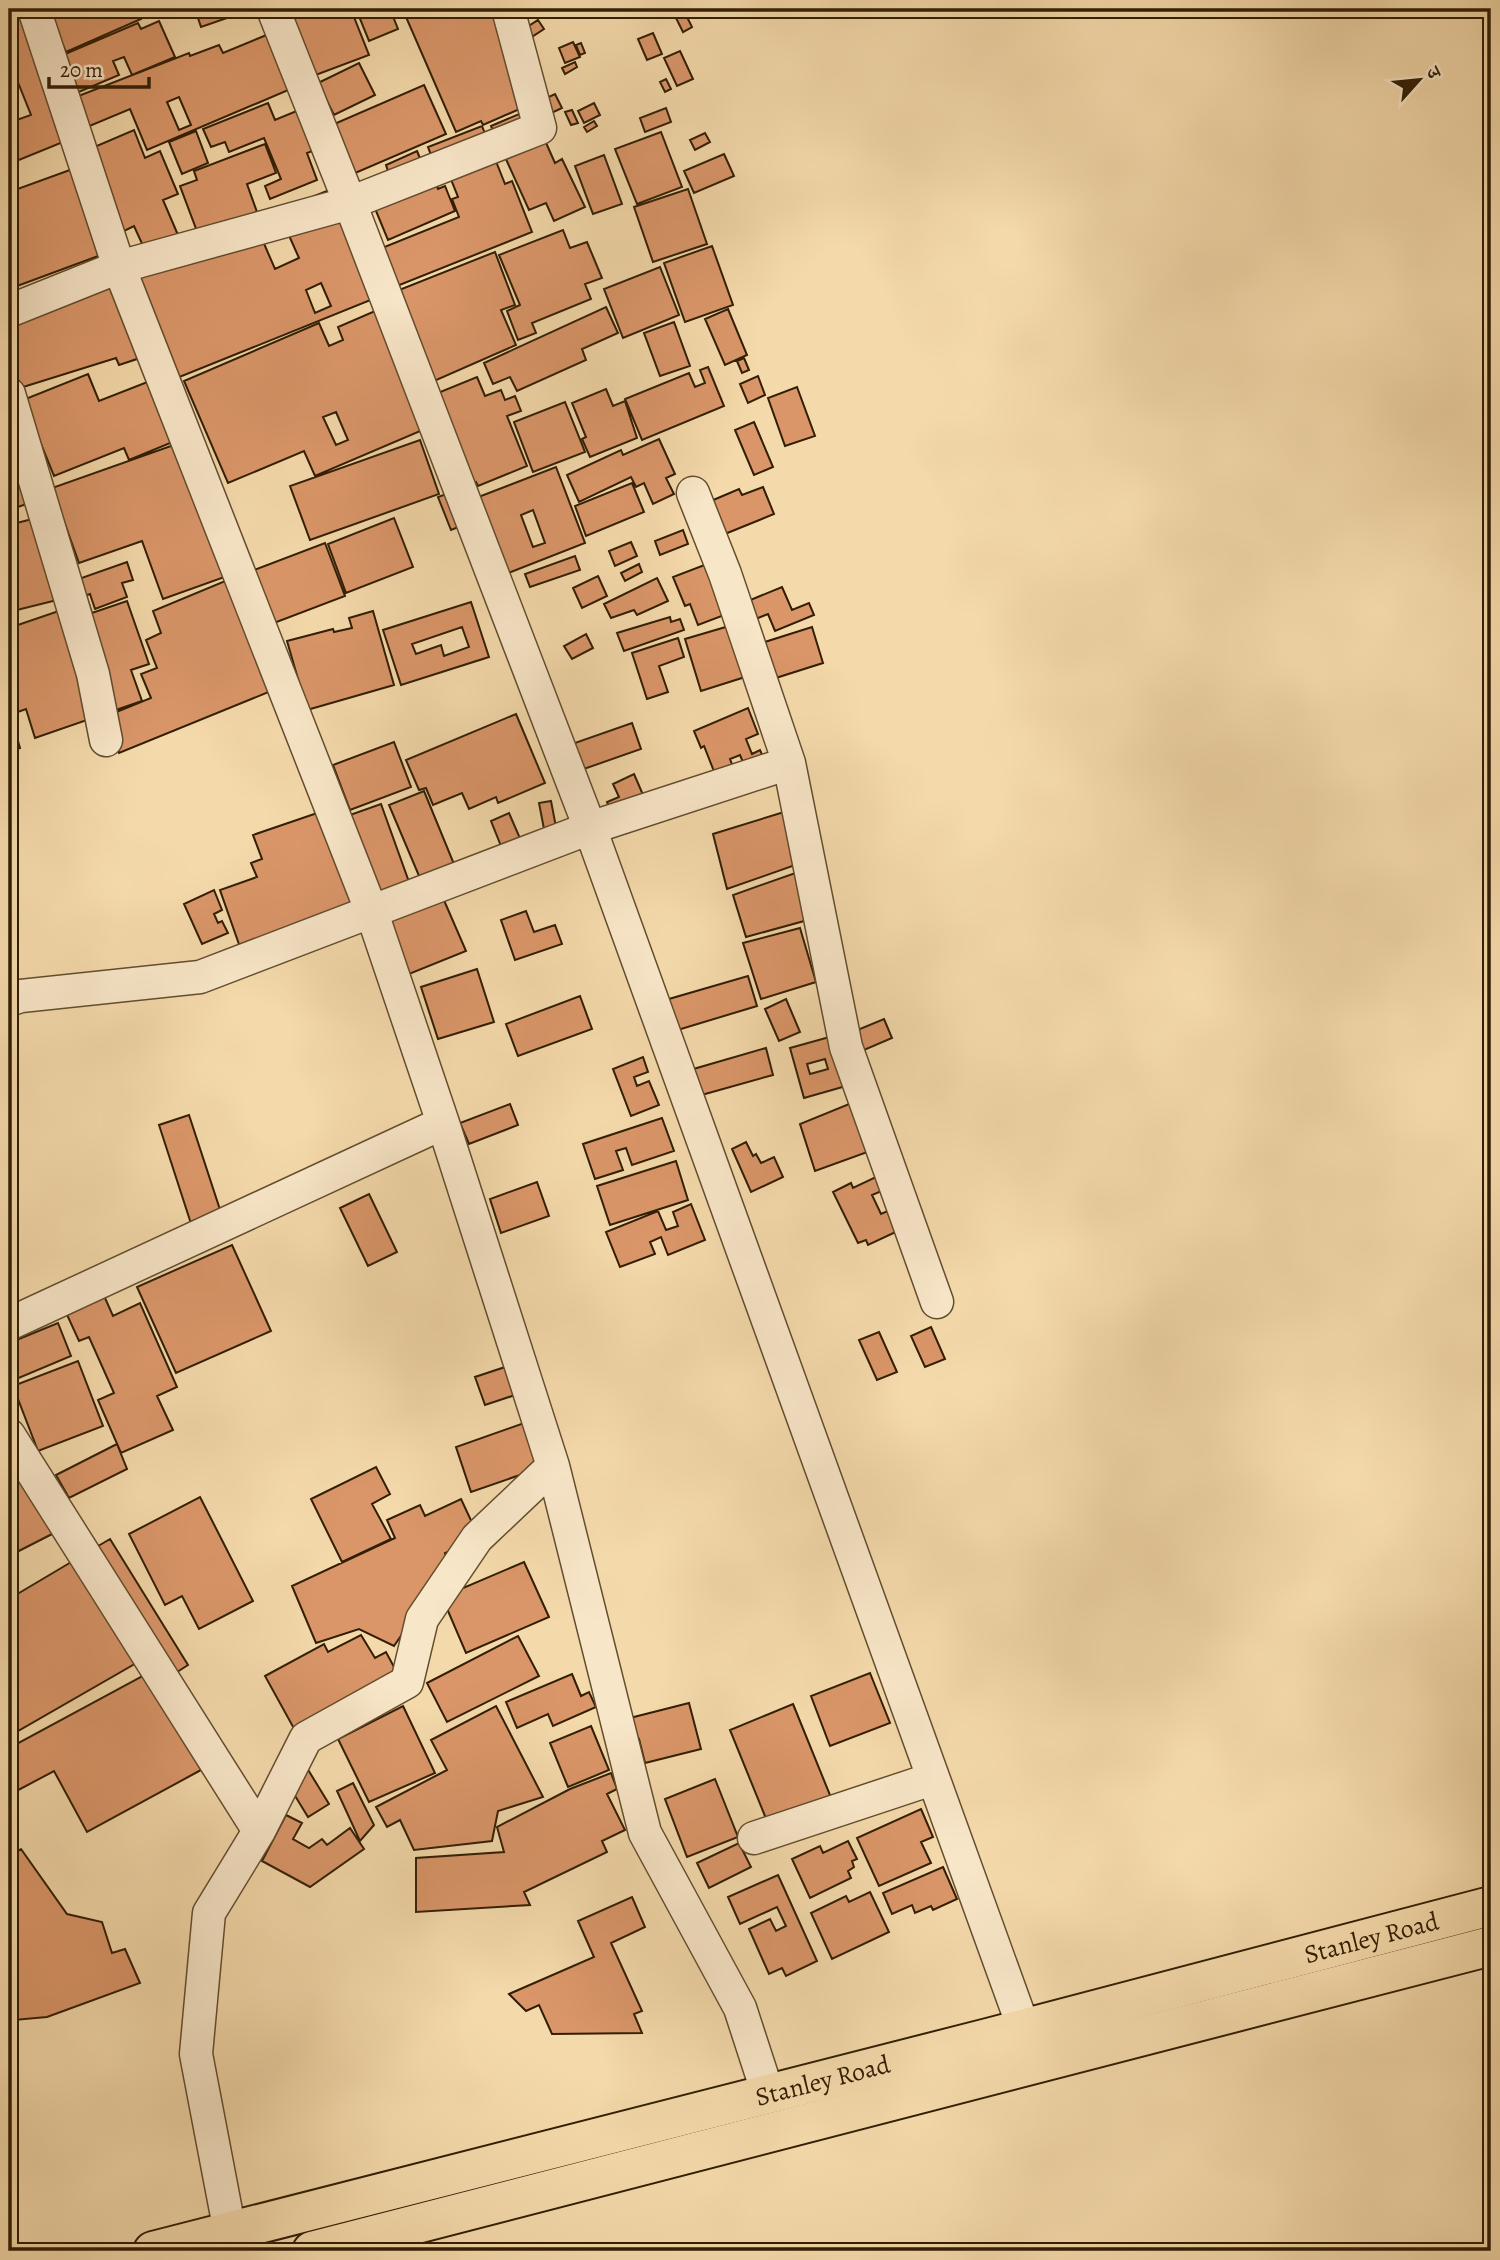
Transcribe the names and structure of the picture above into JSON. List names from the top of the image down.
{
  "streets": {
    "main road": ["Stanley Road"]
  },
  "scale_bar": "20 m",
  "north": "top right"
}
